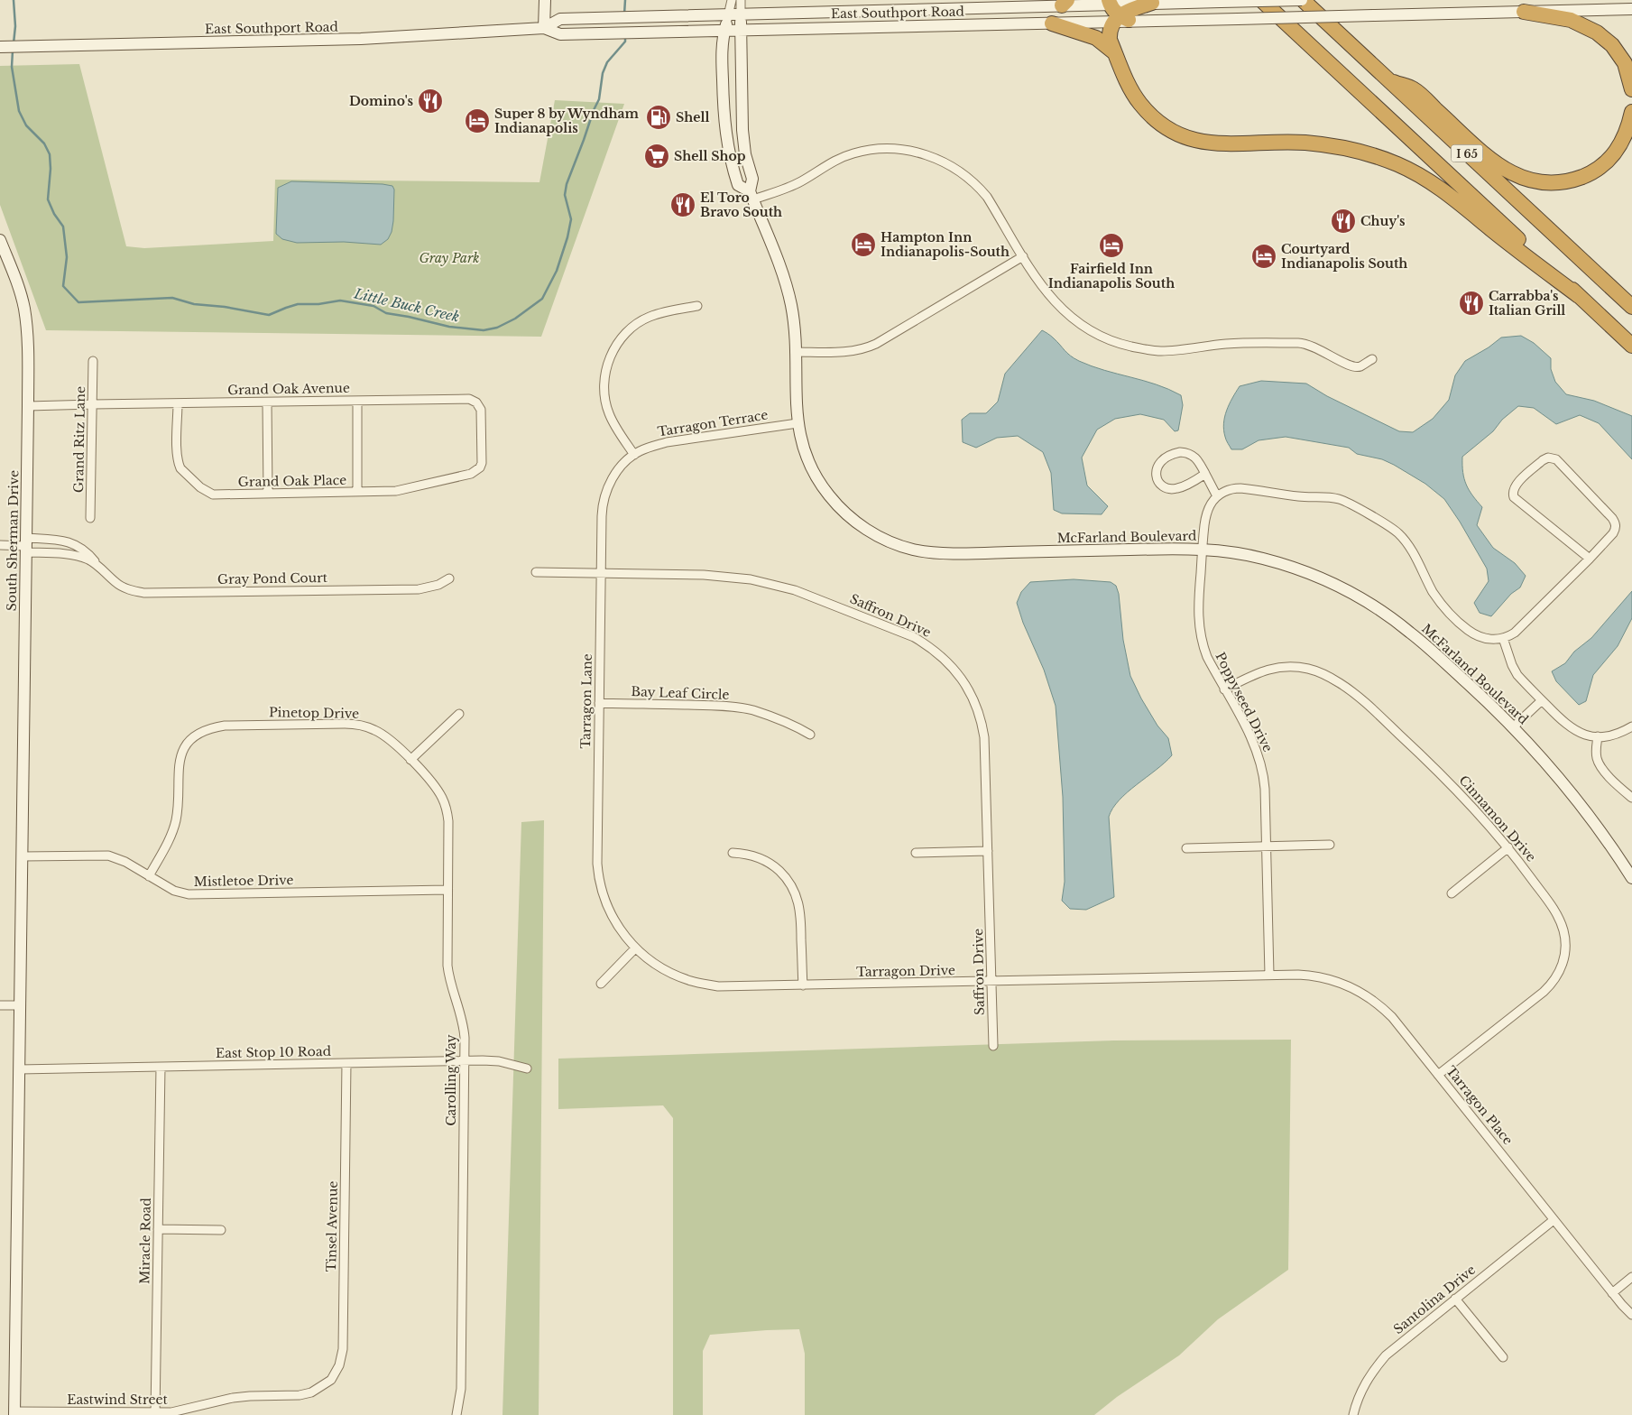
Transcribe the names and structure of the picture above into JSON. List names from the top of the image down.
{
  "streets": {
    "highway": ["I 65"],
    "street": [
      "East Southport Road",
      "Grand Oak Avenue",
      "Tarragon Terrace",
      "Grand Ritz Lane",
      "Grand Oak Place",
      "McFarland Boulevard",
      "South Sherman Drive",
      "Gray Pond Court",
      "Saffron Drive",
      "Bay Leaf Circle",
      "Tarragon Lane",
      "Poppyseed Drive",
      "Pinetop Drive",
      "Cinnamon Drive",
      "Mistletoe Drive",
      "Tarragon Drive",
      "East Stop 10 Road",
      "Carolling Way",
      "Tarragon Place",
      "Tinsel Avenue",
      "Miracle Road",
      "Santolina Drive",
      "Eastwind Street"
    ]
  },
  "crossings": [
    ["East Southport Road", "I 65"],
    ["East Southport Road", "McFarland Boulevard"],
    ["Grand Oak Avenue", "Grand Ritz Lane"],
    ["Grand Oak Avenue", "Grand Oak Place"],
    ["Grand Oak Avenue", "South Sherman Drive"],
    ["Tarragon Terrace", "McFarland Boulevard"],
    ["Tarragon Terrace", "Tarragon Lane"],
    ["McFarland Boulevard", "Poppyseed Drive"],
    ["South Sherman Drive", "Gray Pond Court"],
    ["South Sherman Drive", "Mistletoe Drive"],
    ["South Sherman Drive", "East Stop 10 Road"],
    ["South Sherman Drive", "Eastwind Street"],
    ["Saffron Drive", "Tarragon Lane"],
    ["Saffron Drive", "Tarragon Drive"],
    ["Bay Leaf Circle", "Tarragon Lane"],
    ["Tarragon Lane", "Tarragon Drive"],
    ["Poppyseed Drive", "Cinnamon Drive"],
    ["Poppyseed Drive", "Tarragon Drive"],
    ["Poppyseed Drive", "Tarragon Place"],
    ["Pinetop Drive", "Mistletoe Drive"],
    ["Pinetop Drive", "Carolling Way"],
    ["Cinnamon Drive", "Tarragon Place"],
    ["Mistletoe Drive", "Carolling Way"],
    ["Tarragon Drive", "Tarragon Place"],
    ["East Stop 10 Road", "Carolling Way"],
    ["East Stop 10 Road", "Tinsel Avenue"],
    ["East Stop 10 Road", "Miracle Road"],
    ["Tarragon Place", "Santolina Drive"],
    ["Tinsel Avenue", "Eastwind Street"],
    ["Miracle Road", "Eastwind Street"]
  ],
  "water": ["Little Buck Creek"],
  "parks": ["Gray Park"],
  "places": {
    "restaurant": [
      "Domino's",
      "El Toro Bravo South",
      "Chuy's",
      "Carrabba's Italian Grill"
    ],
    "fuel station": ["Shell"],
    "hotel": [
      "Super 8 by Wyndham Indianapolis",
      "Hampton Inn Indianapolis-South",
      "Fairfield Inn Indianapolis South",
      "Courtyard Indianapolis South"
    ],
    "supermarket": ["Shell Shop"]
  }
}
